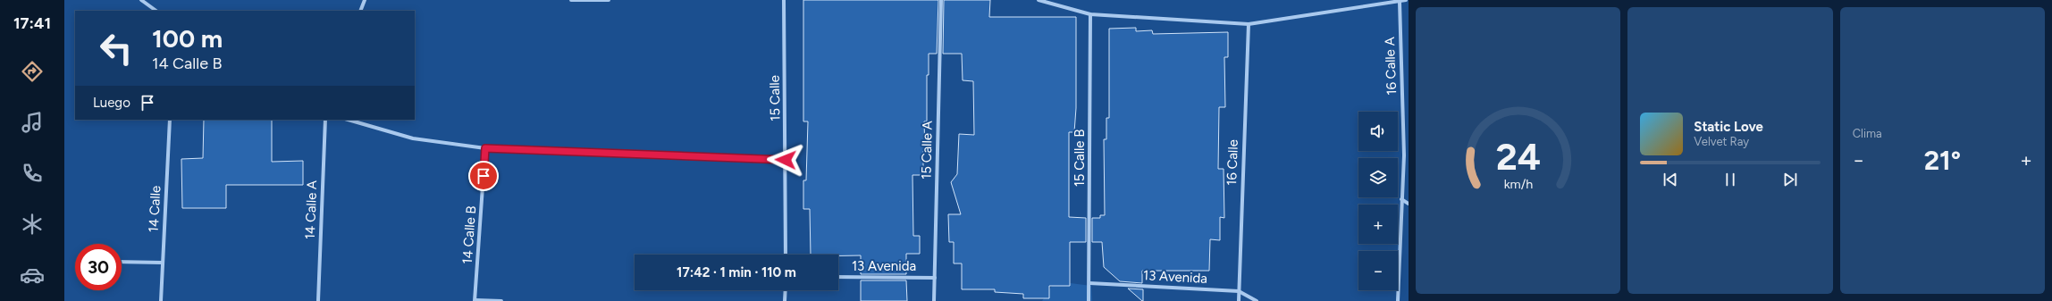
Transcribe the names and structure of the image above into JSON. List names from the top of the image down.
{
  "streets": {
    "street": [
      "16 Calle A",
      "15 Calle",
      "15 Calle A",
      "15 Calle B",
      "16 Calle",
      "14 Calle",
      "14 Calle A",
      "14 Calle B",
      "13 Avenida"
    ]
  },
  "crossings": [
    ["15 Calle A", "13 Avenida"],
    ["15 Calle B", "13 Avenida"],
    ["16 Calle", "13 Avenida"]
  ],
  "page": {
    "tabs": "17:41",
    "tile": "Clima",
    "turn": ["100 m", "14 Calle B"],
    "then": "Luego",
    "map_buttons": ["+", "−"],
    "song": ["Static Love", "Velvet Ray"],
    "heat": ["−", "21°", "+"],
    "limit": "30",
    "trip": "17:42 · 1 min · 110 m",
    "gauge": ["24", "km/h"]
  }
}
